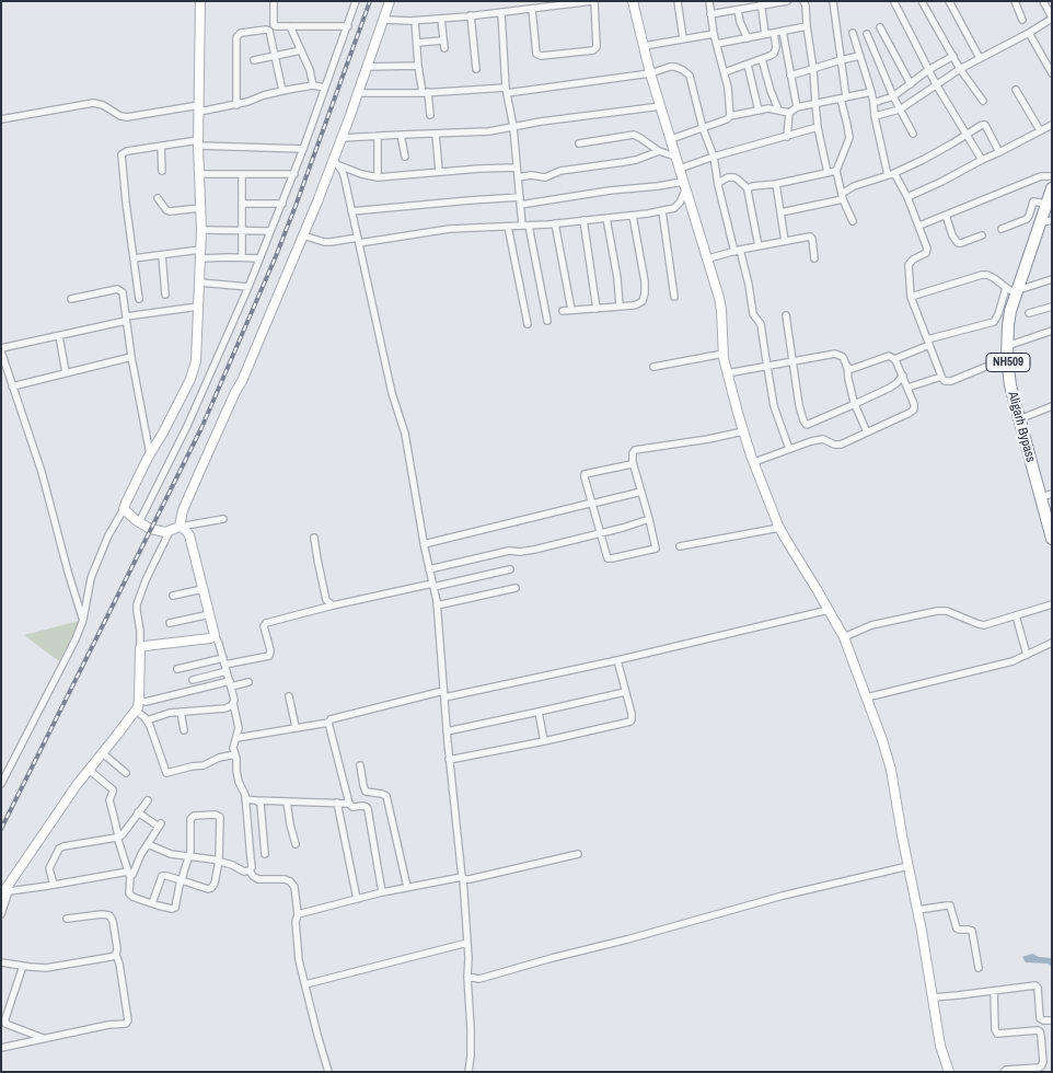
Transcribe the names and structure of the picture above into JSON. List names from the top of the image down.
{
  "streets": {
    "highway": ["NH509", "Aligarh Bypass"]
  }
}
